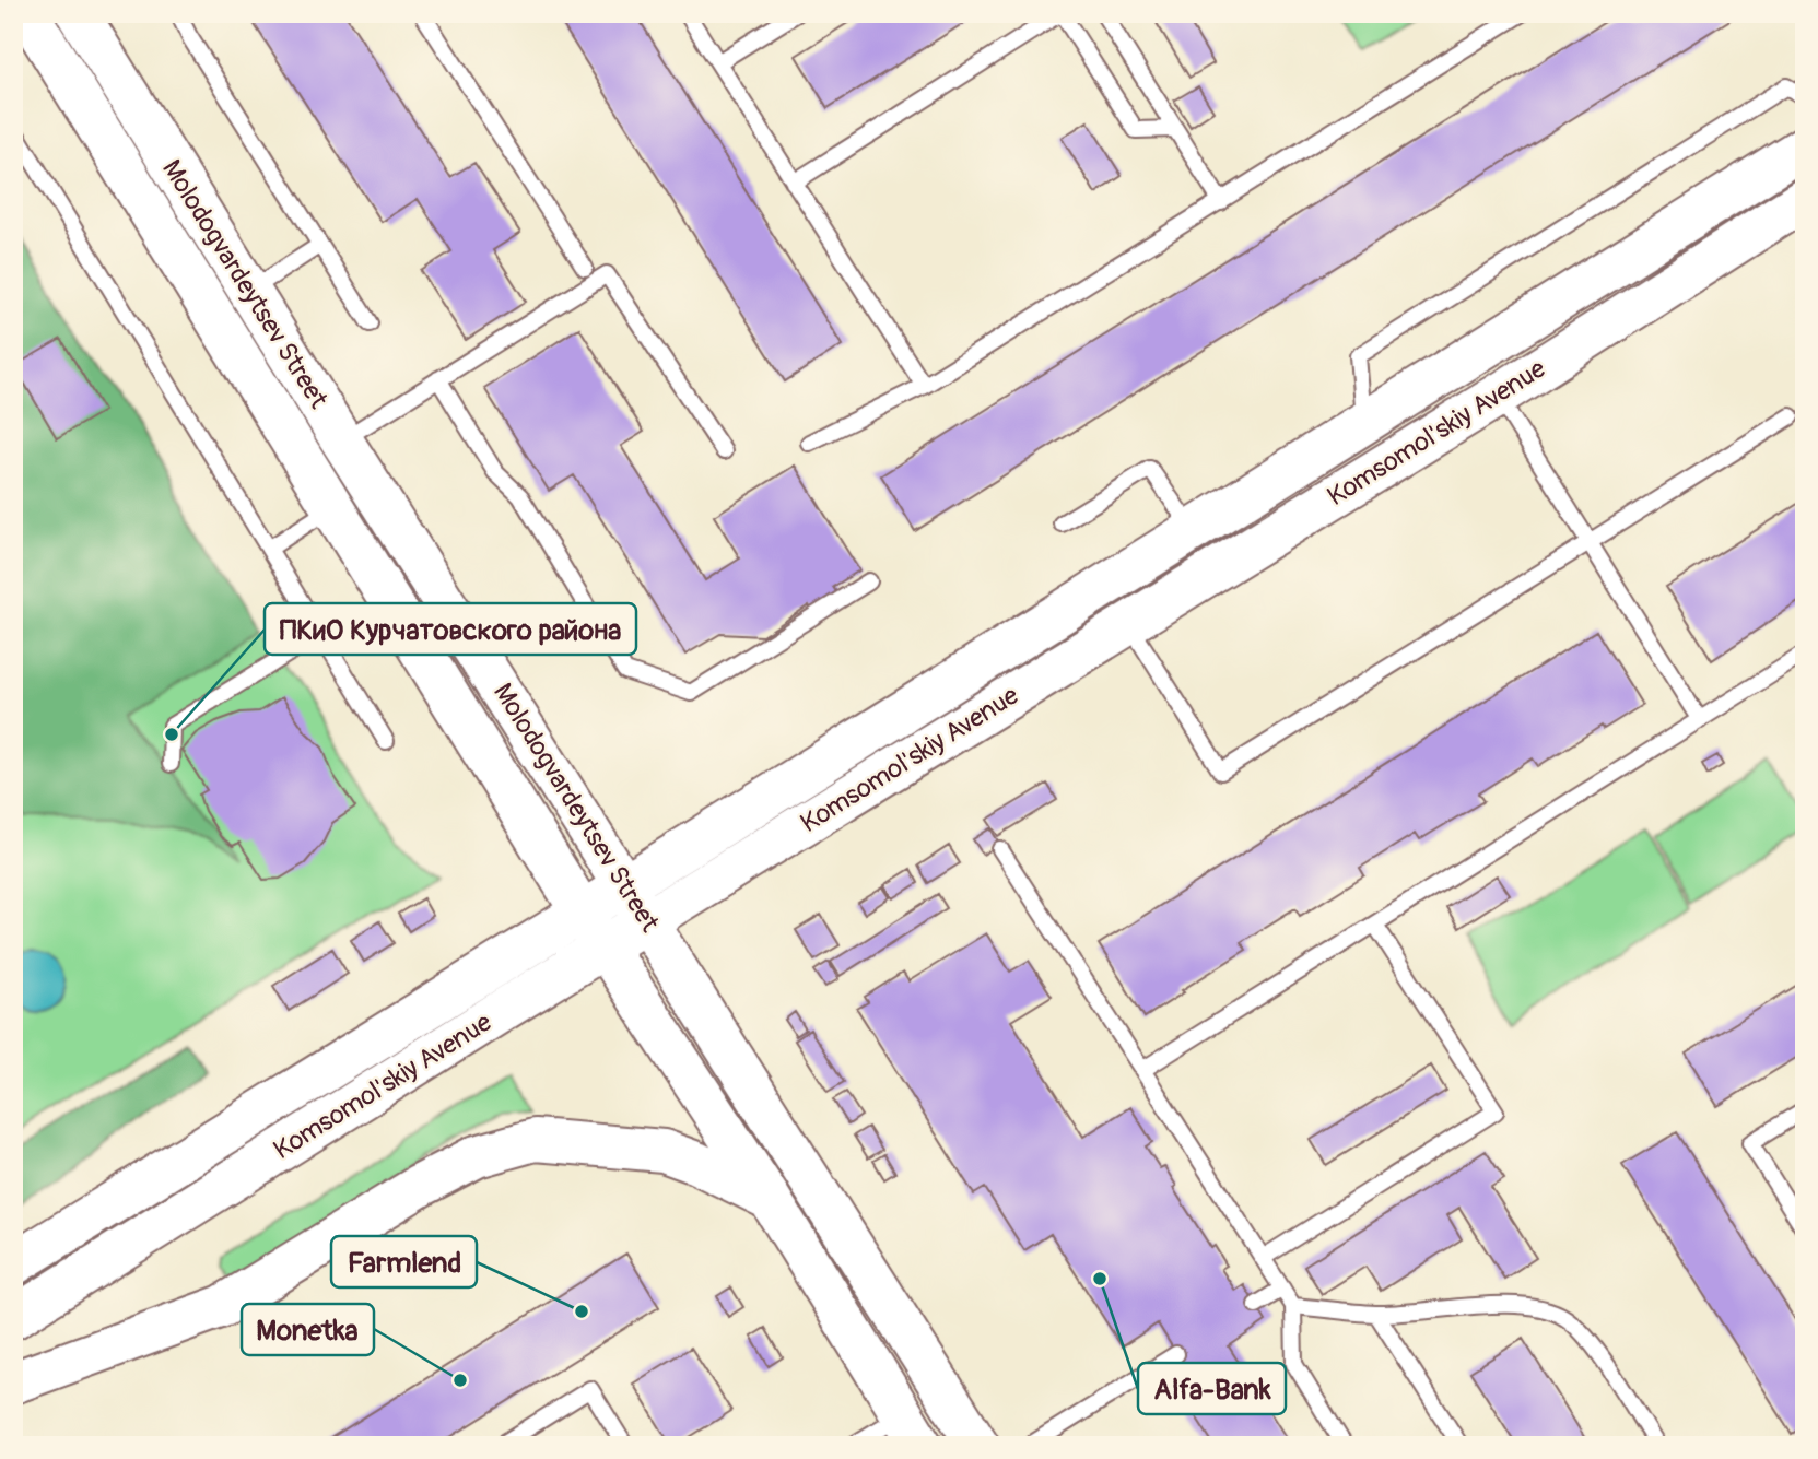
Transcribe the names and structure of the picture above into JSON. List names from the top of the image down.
{
  "streets": {
    "main road": ["Molodogvardeytsev Street", "Komsomol'skiy Avenue"]
  },
  "crossings": [
    ["Molodogvardeytsev Street", "Komsomol'skiy Avenue"]
  ],
  "places": [
    "ПКиО Курчатовского района",
    "Alfa-Bank",
    "Farmlend",
    "Monetka"
  ]
}
